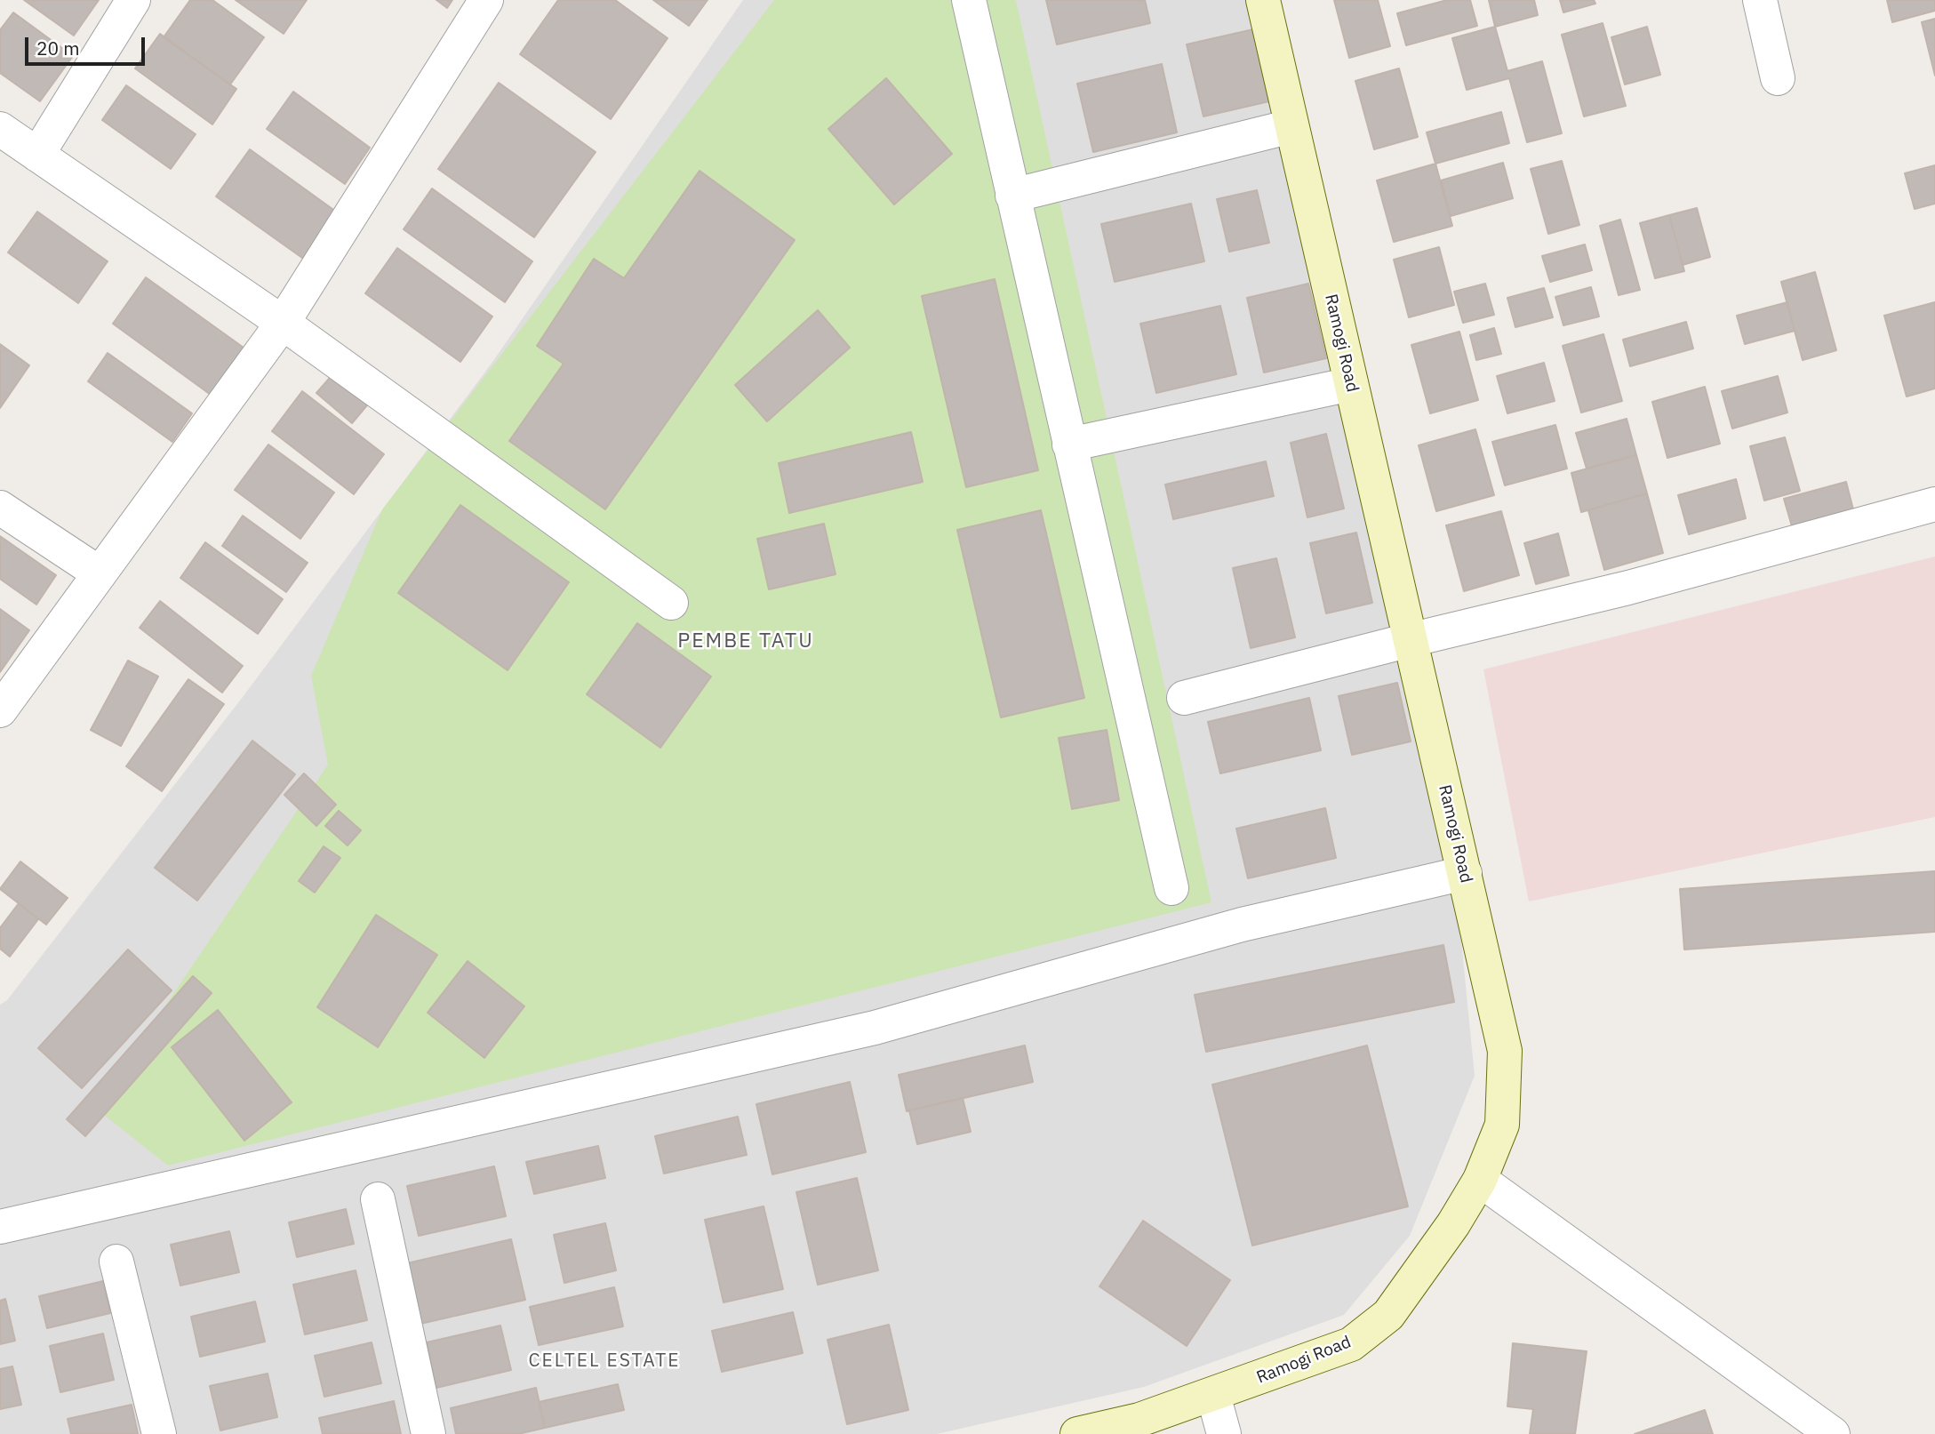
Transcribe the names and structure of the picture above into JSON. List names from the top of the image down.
{
  "streets": {
    "street": ["Ramogi Road"]
  },
  "districts": ["PEMBE TATU", "CELTEL ESTATE"],
  "scale_bar": "20 m"
}
